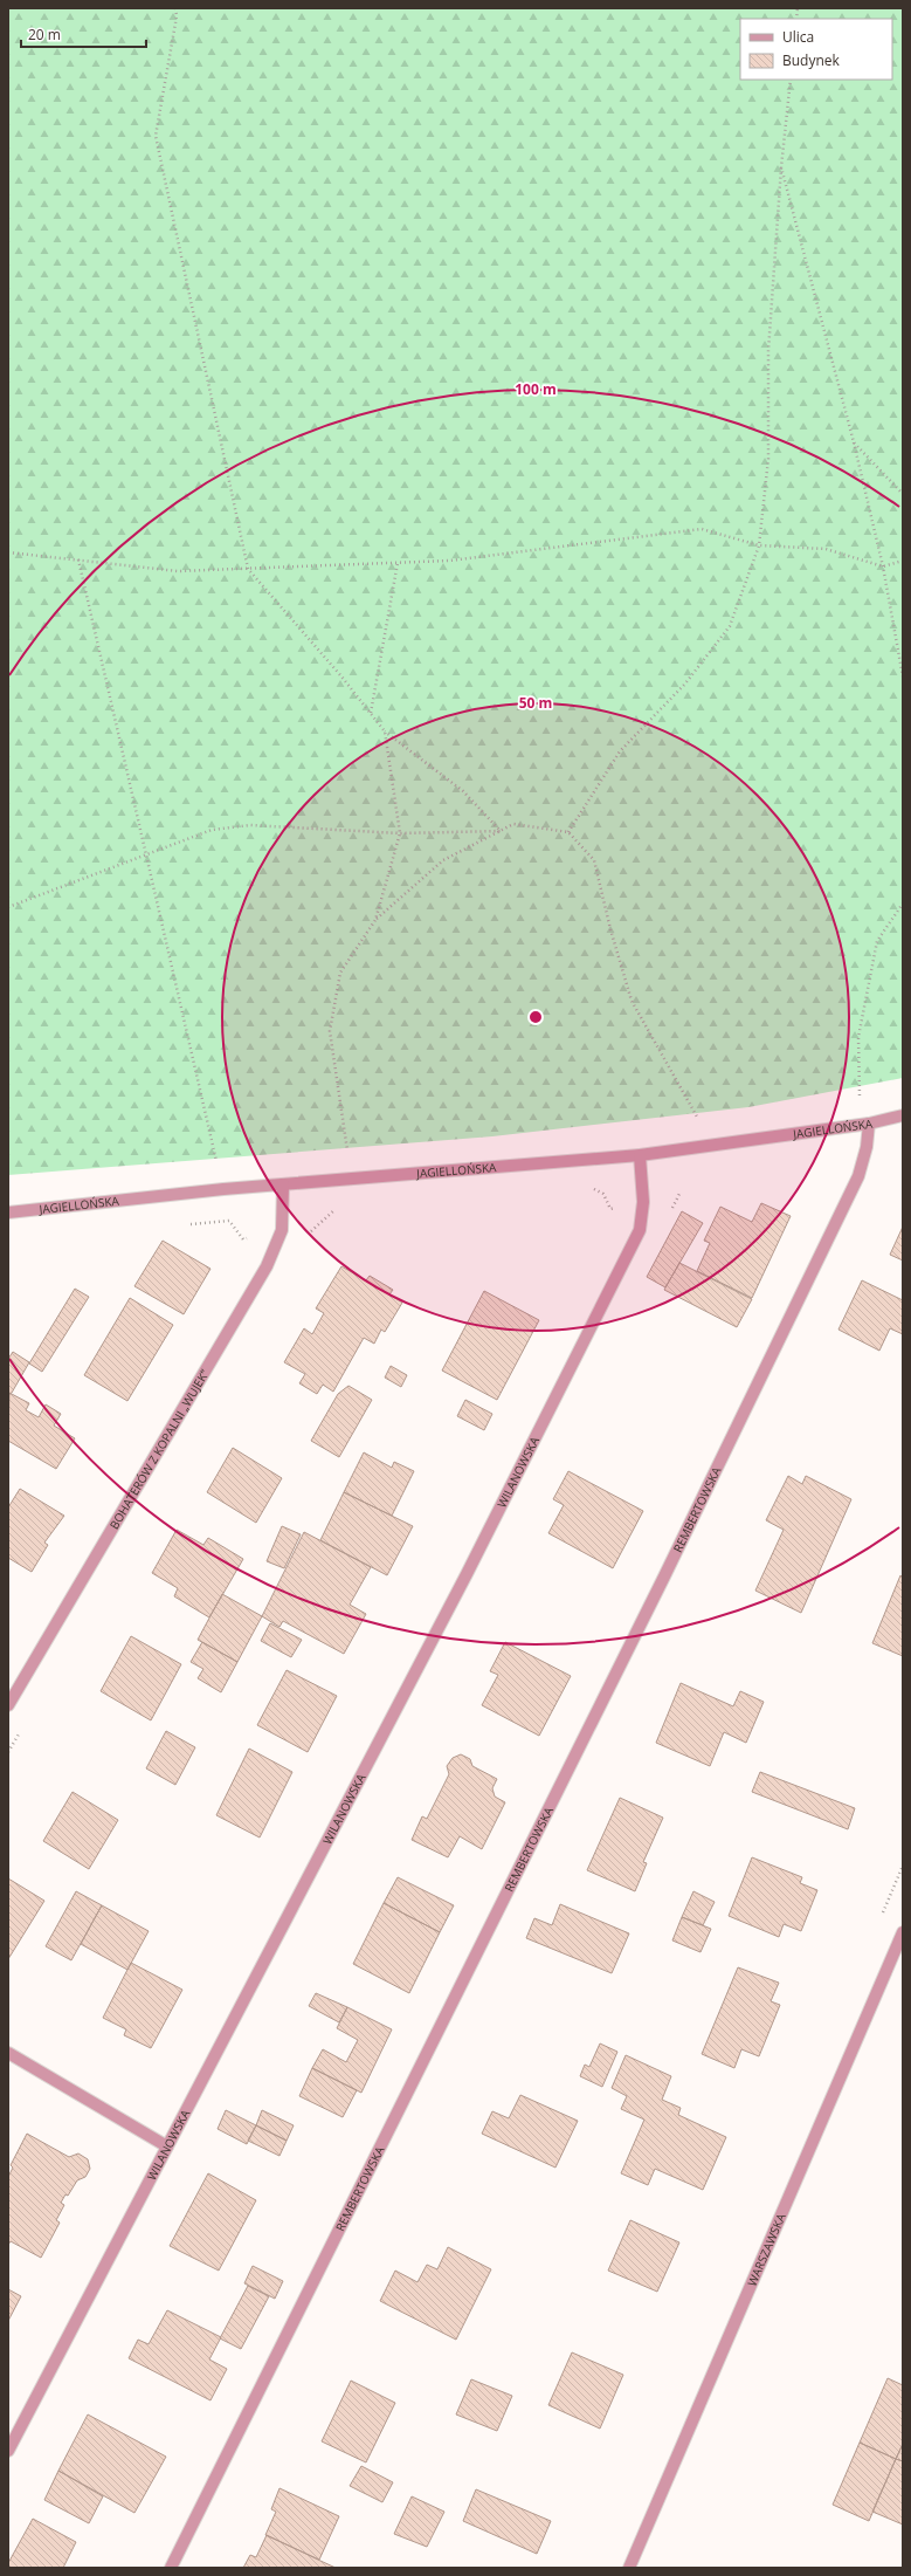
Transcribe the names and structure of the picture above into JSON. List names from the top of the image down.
{
  "streets": {
    "street": [
      "JAGIELLOŃSKA",
      "BOHATERÓW Z KOPALNI „WUJEK”",
      "WILANOWSKA",
      "REMBERTOWSKA",
      "WARSZAWSKA"
    ]
  },
  "crossings": [
    ["JAGIELLOŃSKA", "BOHATERÓW Z KOPALNI „WUJEK”"],
    ["JAGIELLOŃSKA", "WILANOWSKA"],
    ["JAGIELLOŃSKA", "REMBERTOWSKA"]
  ],
  "legend": ["Ulica", "Budynek"],
  "scale_bar": "20 m",
  "rings": ["100 m", "50 m"]
}
